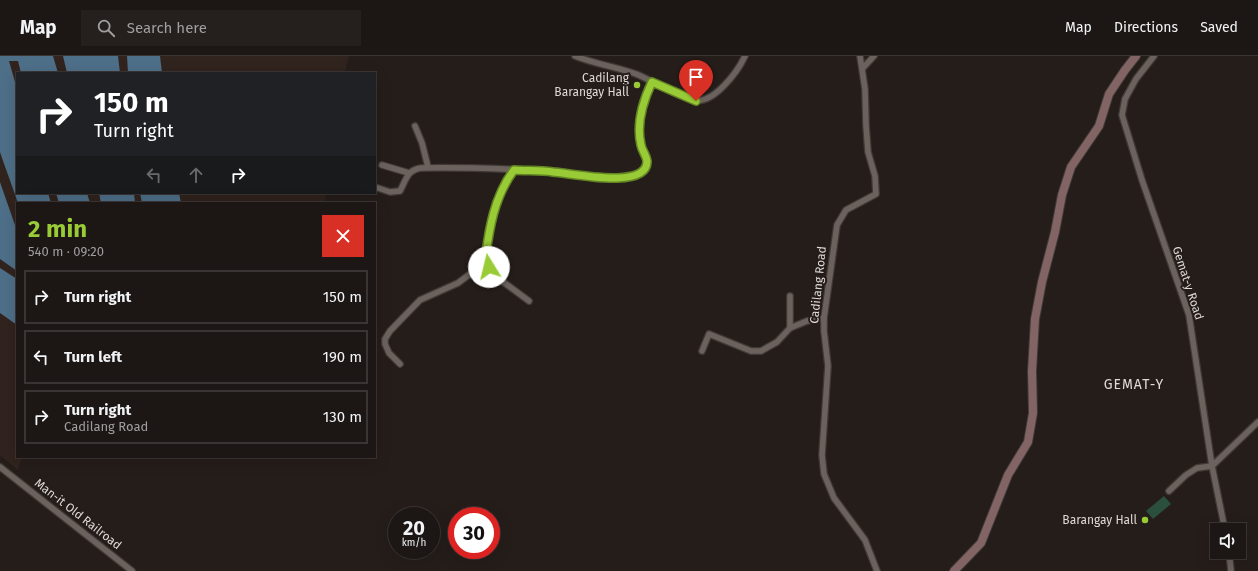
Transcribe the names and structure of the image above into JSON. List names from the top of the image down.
{
  "streets": {
    "street": ["Gemat-y Road", "Cadilang Road", "Man-it Old Railroad"]
  },
  "districts": ["GEMAT-Y"],
  "places": ["Cadilang Barangay Hall", "Barangay Hall"],
  "page": {
    "header": "Map",
    "search": "Search here",
    "nav": ["Map", "Directions", "Saved"],
    "turn": ["150 m", "Turn right"],
    "heading": ["2 min", "540 m · 09:20"],
    "list": [
      {
        "name": "Turn right",
        "value": "150 m"
      },
      {
        "name": "Turn left",
        "value": "190 m"
      },
      {
        "name": "Turn right",
        "note": "Cadilang Road",
        "value": "130 m"
      }
    ],
    "speed": "20 km/h",
    "limit": "30"
  }
}
